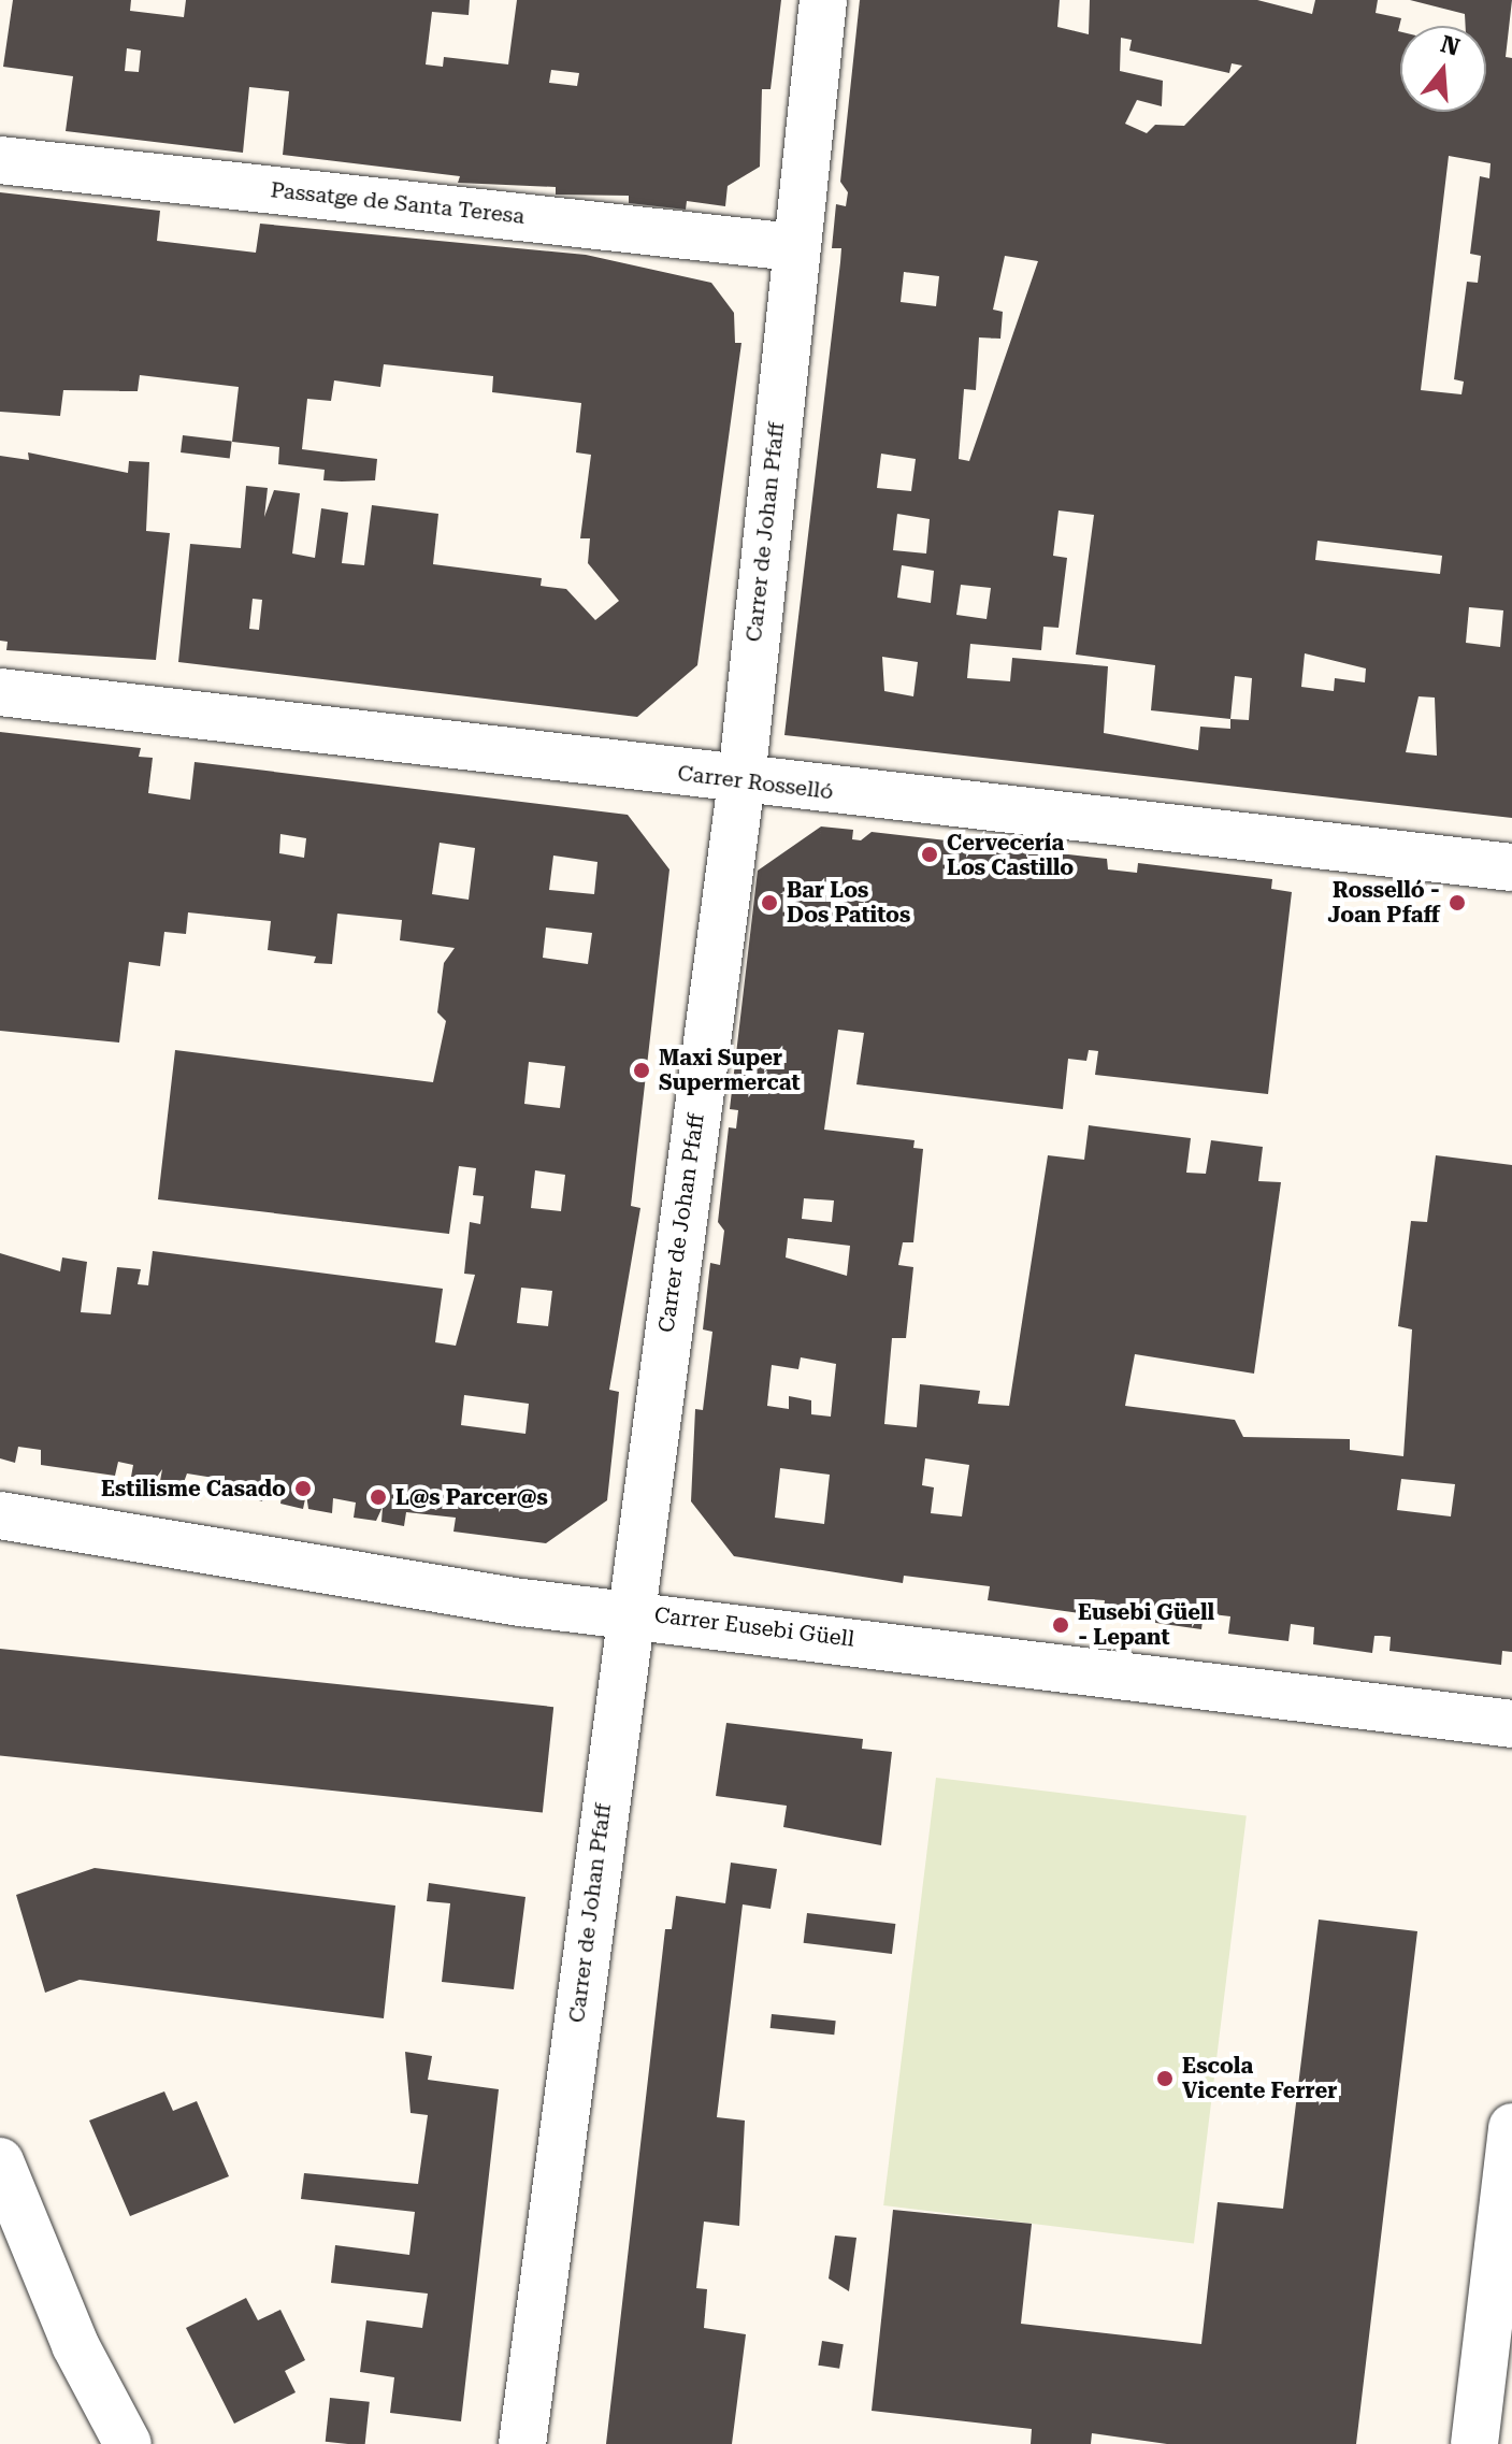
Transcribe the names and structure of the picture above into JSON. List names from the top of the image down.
{
  "streets": {
    "street": [
      "Passatge de Santa Teresa",
      "Carrer de Johan Pfaff",
      "Carrer Rosselló",
      "Carrer Eusebi Güell"
    ]
  },
  "crossings": [
    ["Passatge de Santa Teresa", "Carrer de Johan Pfaff"],
    ["Carrer de Johan Pfaff", "Carrer Rosselló"],
    ["Carrer de Johan Pfaff", "Carrer Eusebi Güell"]
  ],
  "places": [
    "Cervecería Los Castillo",
    "Bar Los Dos Patitos",
    "Rosselló - Joan Pfaff",
    "Maxi Super Supermercat",
    "Estilisme Casado",
    "L@s Parcer@s",
    "Eusebi Güell - Lepant",
    "Escola Vicente Ferrer"
  ],
  "north": "top"
}
